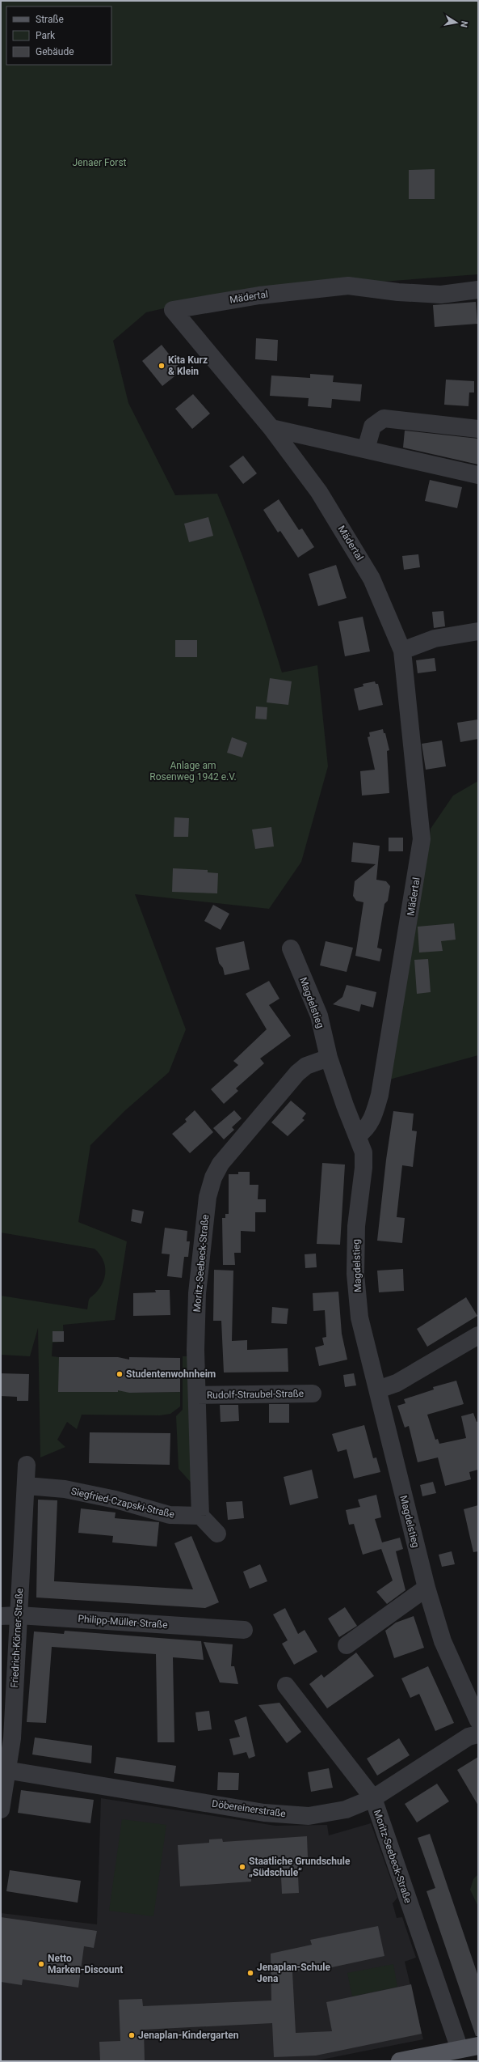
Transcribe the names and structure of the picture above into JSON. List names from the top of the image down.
{
  "streets": {
    "street": [
      "Mädertal",
      "Magdelstieg",
      "Moritz-Seebeck-Straße",
      "Rudolf-Straubel-Straße",
      "Siegfried-Czapski-Straße",
      "Philipp-Müller-Straße",
      "Friedrich-Körner-Straße",
      "Döbereinerstraße"
    ]
  },
  "crossings": [
    ["Mädertal", "Magdelstieg"],
    ["Magdelstieg", "Moritz-Seebeck-Straße"],
    ["Moritz-Seebeck-Straße", "Rudolf-Straubel-Straße"],
    ["Moritz-Seebeck-Straße", "Siegfried-Czapski-Straße"],
    ["Moritz-Seebeck-Straße", "Döbereinerstraße"],
    ["Siegfried-Czapski-Straße", "Friedrich-Körner-Straße"],
    ["Philipp-Müller-Straße", "Friedrich-Körner-Straße"],
    ["Friedrich-Körner-Straße", "Döbereinerstraße"]
  ],
  "parks": ["Jenaer Forst", "Anlage am Rosenweg 1942 e.V."],
  "places": [
    "Kita Kurz & Klein",
    "Studentenwohnheim",
    "Staatliche Grundschule „Südschule“",
    "Netto Marken-Discount",
    "Jenaplan-Schule Jena",
    "Jenaplan-Kindergarten"
  ],
  "legend": ["Straße", "Park", "Gebäude"],
  "north": "right"
}
